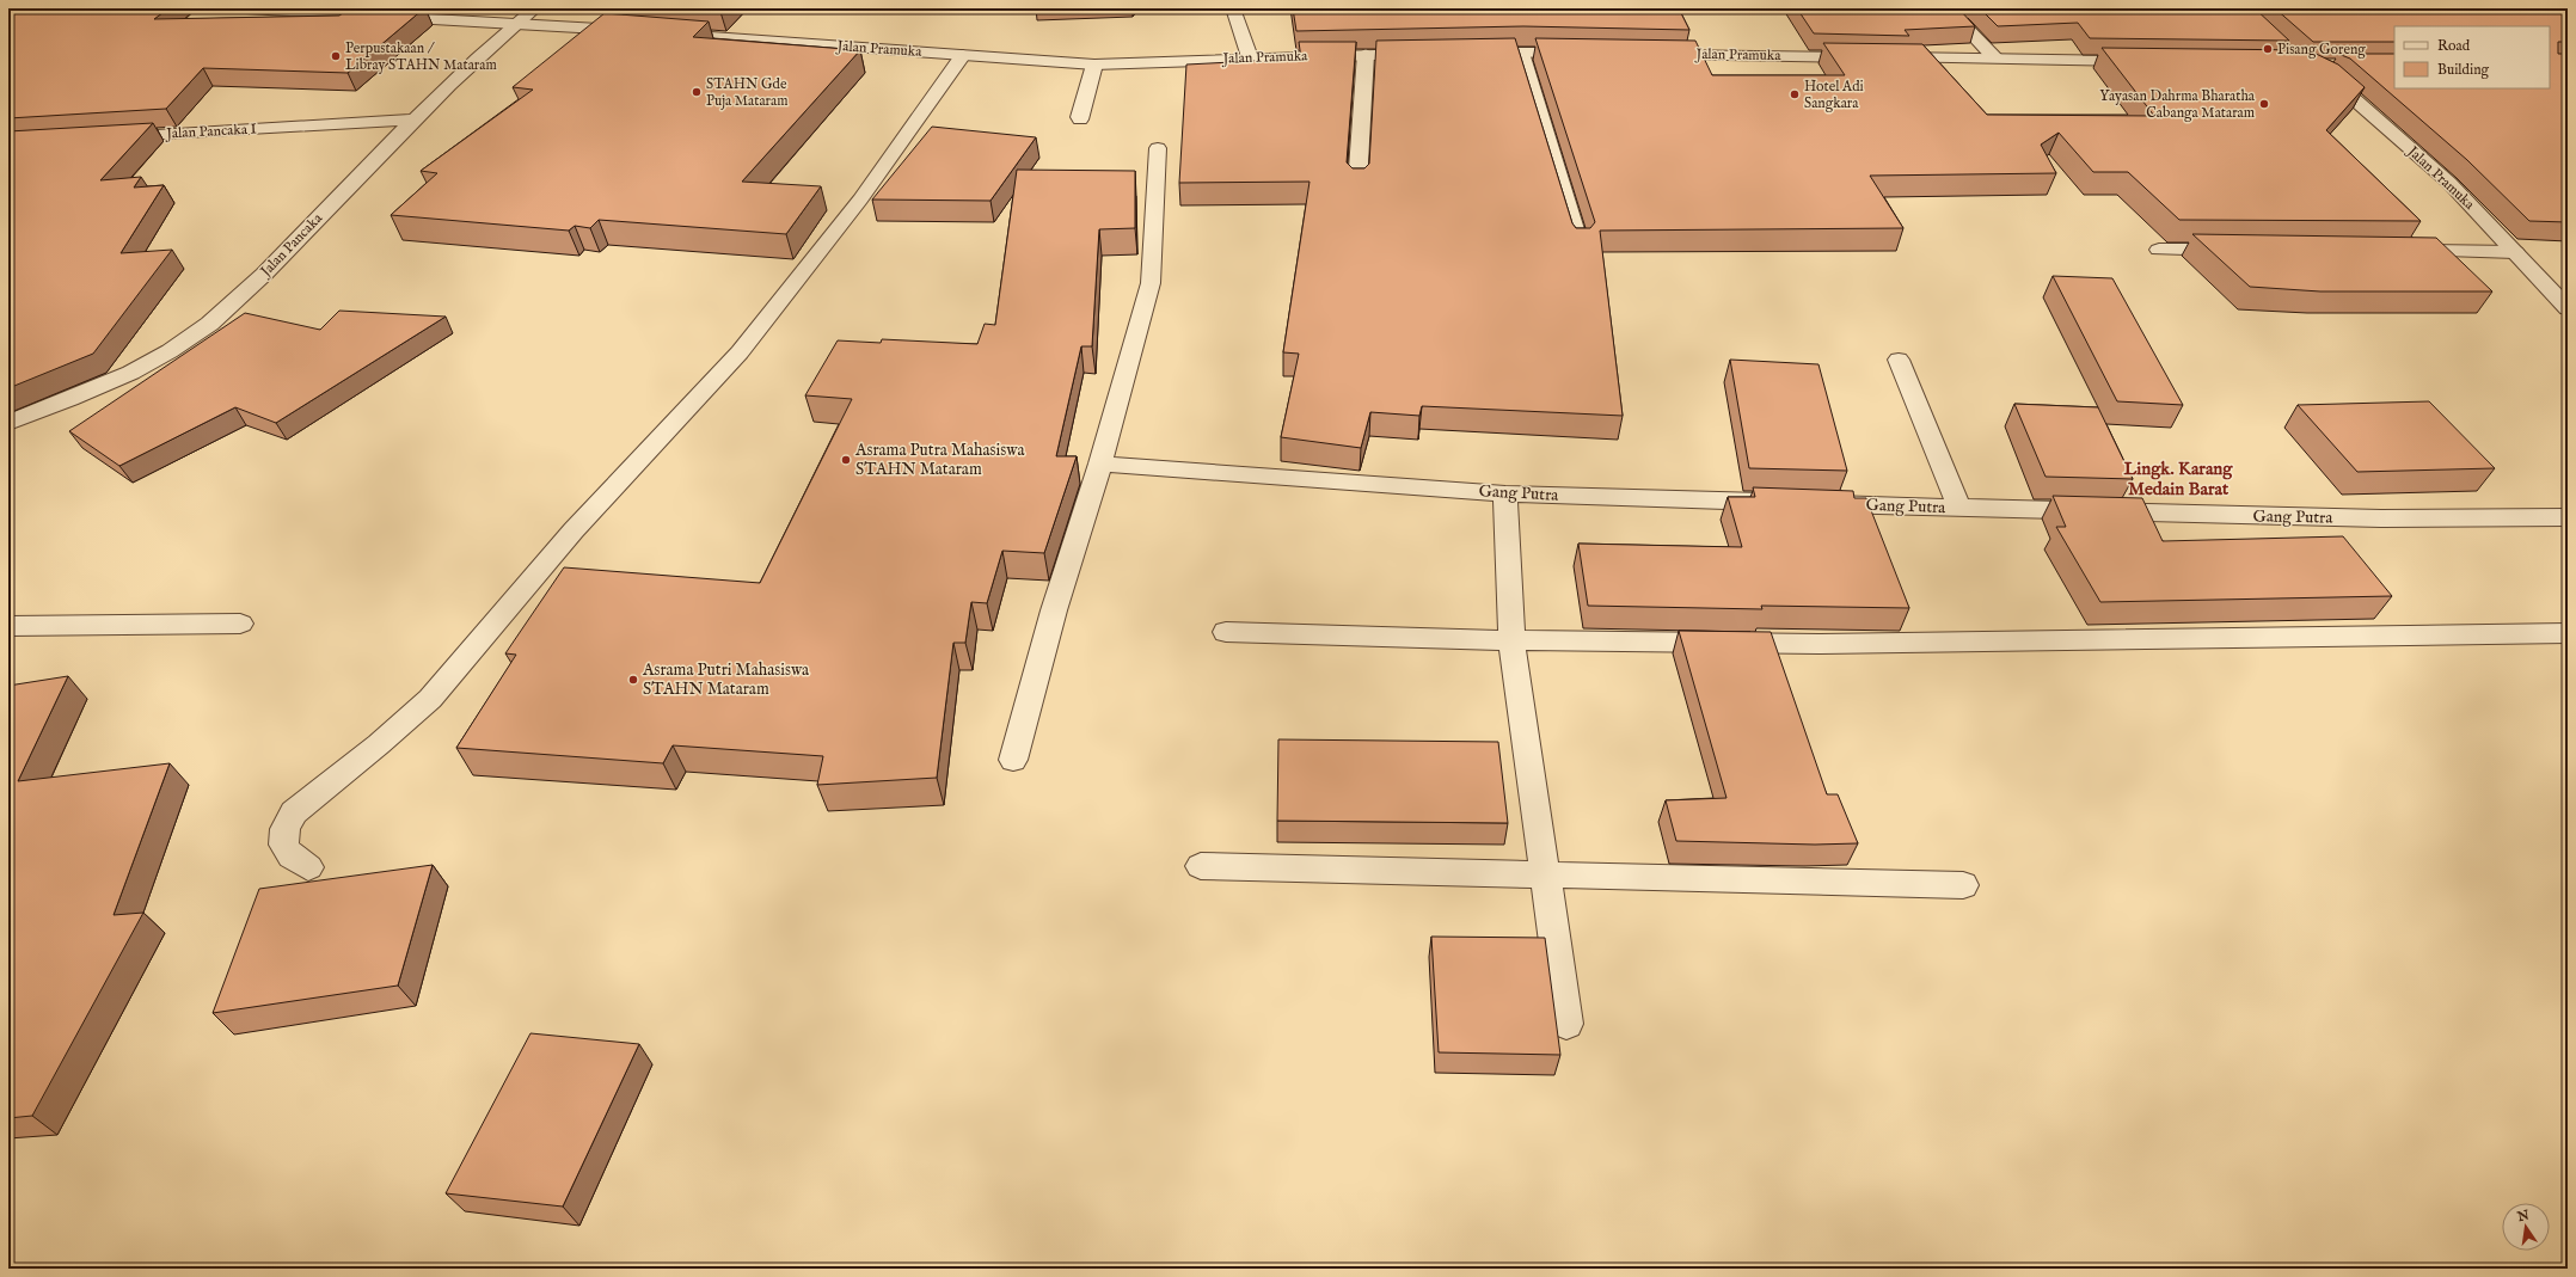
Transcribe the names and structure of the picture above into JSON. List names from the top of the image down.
{
  "streets": {
    "street": [
      "Jalan Pramuka",
      "Jalan Pancaka I",
      "Jalan Pancaka",
      "Gang Putra"
    ]
  },
  "crossings": [
    ["Jalan Pancaka I", "Jalan Pancaka"]
  ],
  "districts": ["Lingk. Karang Medain Barat"],
  "places": [
    "Pisang Goreng",
    "Perpustakaan / Libray STAHN Mataram",
    "STAHN Gde Puja Mataram",
    "Hotel Adi Sangkara",
    "Yayasan Dahrma Bharatha Cabanga Mataram",
    "Asrama Putra Mahasiswa STAHN Mataram",
    "Asrama Putri Mahasiswa STAHN Mataram"
  ],
  "legend": ["Road", "Building"],
  "north": "top"
}
